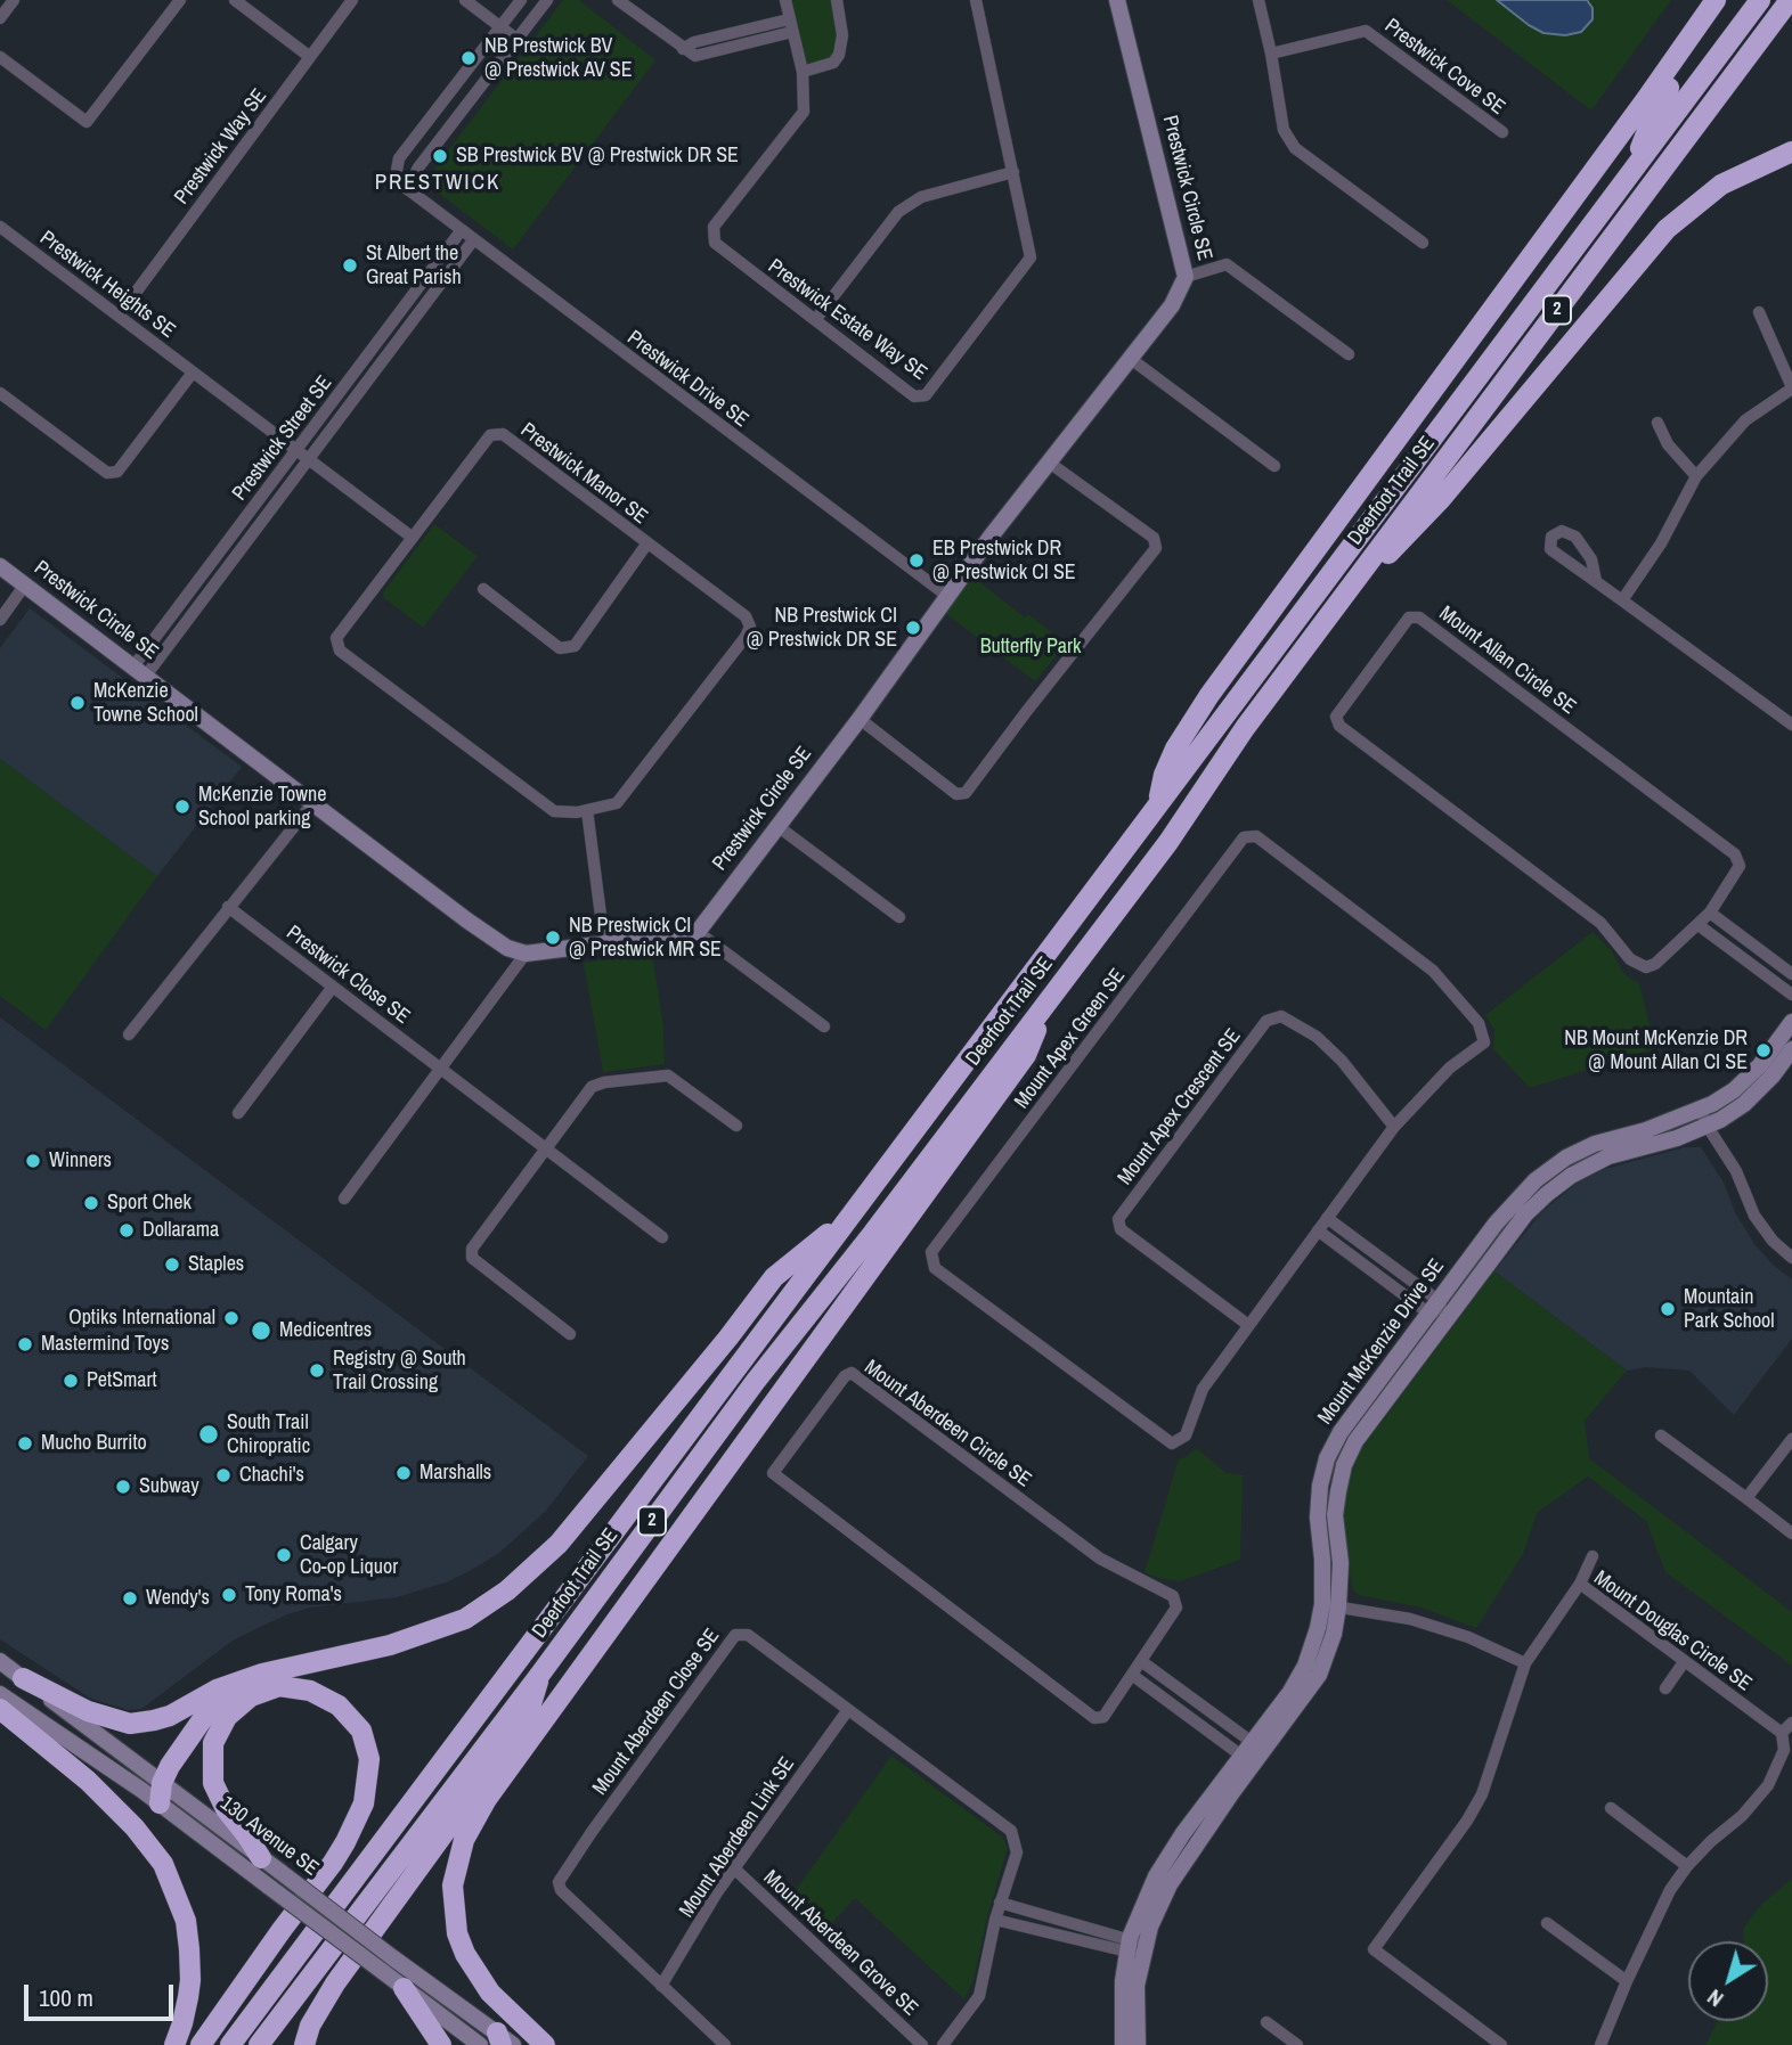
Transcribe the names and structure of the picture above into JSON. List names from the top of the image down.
{
  "streets": {
    "highway": ["2", "Deerfoot Trail SE"],
    "street": [
      "Prestwick Cove SE",
      "Prestwick Way SE",
      "Prestwick Circle SE",
      "Prestwick Heights SE",
      "Prestwick Estate Way SE",
      "Prestwick Drive SE",
      "Prestwick Street SE",
      "Prestwick Manor SE",
      "Mount Allan Circle SE",
      "Prestwick Close SE",
      "Mount Apex Green SE",
      "Mount Apex Crescent SE",
      "Mount McKenzie Drive SE",
      "Mount Aberdeen Circle SE",
      "Mount Douglas Circle SE",
      "Mount Aberdeen Close SE",
      "130 Avenue SE",
      "Mount Aberdeen Link SE",
      "Mount Aberdeen Grove SE"
    ]
  },
  "crossings": [
    ["Prestwick Way SE", "Prestwick Heights SE"],
    ["Prestwick Circle SE", "Prestwick Drive SE"],
    ["Prestwick Circle SE", "Prestwick Street SE"],
    ["Prestwick Heights SE", "Prestwick Street SE"],
    ["Prestwick Heights SE", "Prestwick Manor SE"],
    ["Prestwick Drive SE", "Prestwick Street SE"],
    ["Mount Apex Green SE", "Mount Apex Crescent SE"],
    ["Mount Aberdeen Close SE", "Mount Aberdeen Link SE"],
    ["Mount Aberdeen Link SE", "Mount Aberdeen Grove SE"]
  ],
  "districts": ["PRESTWICK"],
  "parks": ["Butterfly Park"],
  "places": [
    "NB Prestwick BV @ Prestwick AV SE",
    "SB Prestwick BV @ Prestwick DR SE",
    "St Albert the Great Parish",
    "EB Prestwick DR @ Prestwick CI SE",
    "NB Prestwick CI @ Prestwick DR SE",
    "McKenzie Towne School",
    "McKenzie Towne School parking",
    "NB Prestwick CI @ Prestwick MR SE",
    "NB Mount McKenzie DR @ Mount Allan CI SE",
    "Winners",
    "Sport Chek",
    "Dollarama",
    "Staples",
    "Mountain Park School",
    "Optiks International",
    "Medicentres",
    "Mastermind Toys",
    "Registry @ South Trail Crossing",
    "PetSmart",
    "South Trail Chiropratic",
    "Mucho Burrito",
    "Marshalls",
    "Chachi's",
    "Subway",
    "Calgary Co-op Liquor",
    "Tony Roma's",
    "Wendy's"
  ],
  "scale_bar": "100 m",
  "north": "bottom left"
}
